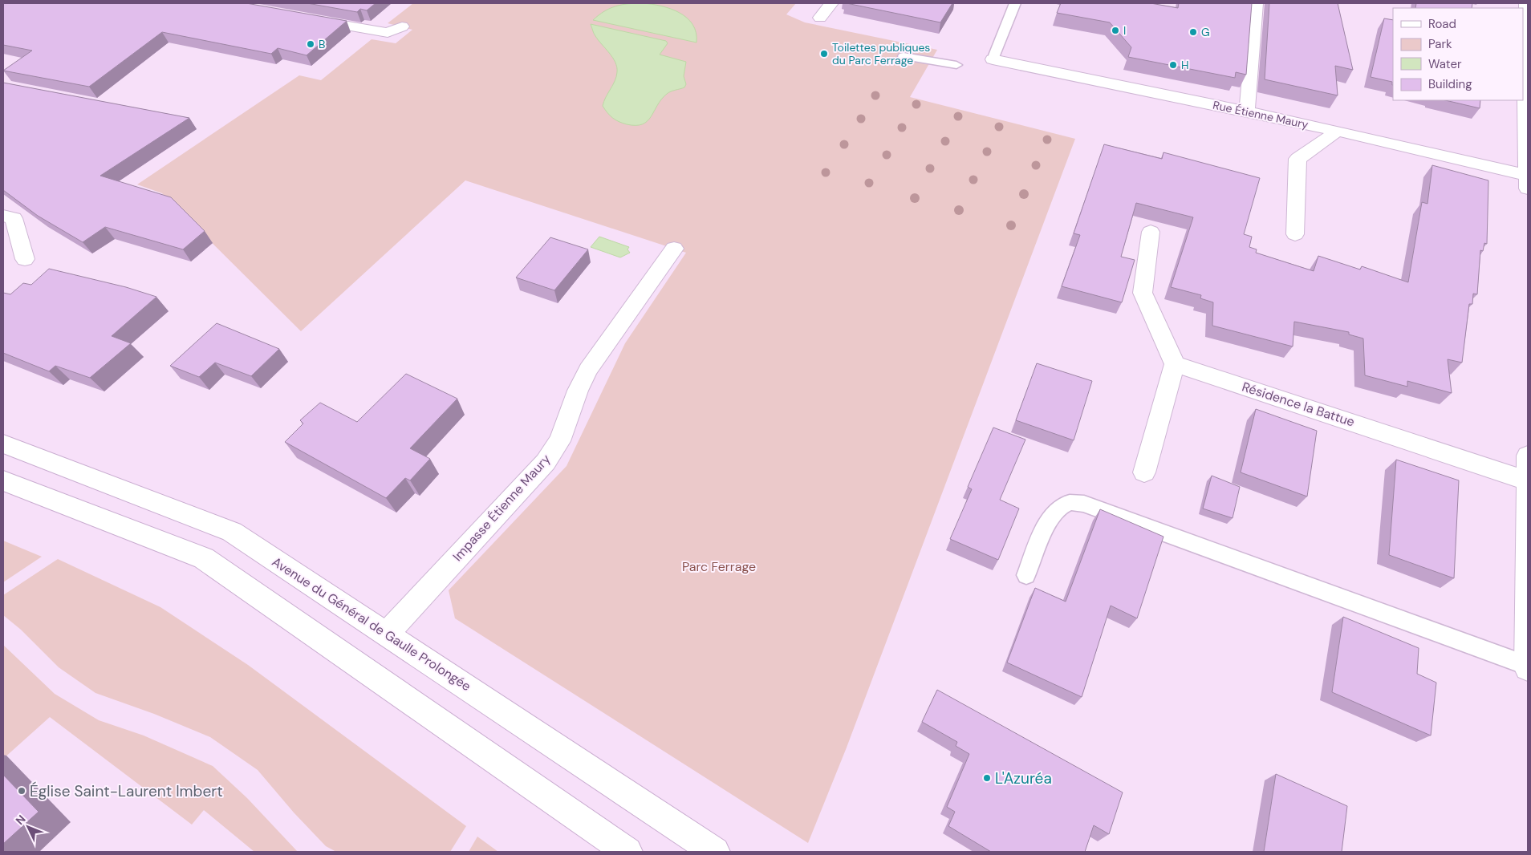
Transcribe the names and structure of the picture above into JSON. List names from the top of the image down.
{
  "streets": {
    "street": [
      "Rue Étienne Maury",
      "Résidence la Battue",
      "Impasse Étienne Maury",
      "Avenue du Général de Gaulle Prolongée"
    ]
  },
  "crossings": [
    ["Impasse Étienne Maury", "Avenue du Général de Gaulle Prolongée"]
  ],
  "parks": ["Parc Ferrage"],
  "places": [
    "I",
    "G",
    "B",
    "Toilettes publiques du Parc Ferrage",
    "H",
    "L'Azuréa",
    "Église Saint-Laurent Imbert"
  ],
  "legend": [
    "Road",
    "Park",
    "Water",
    "Building"
  ],
  "north": "top left"
}
